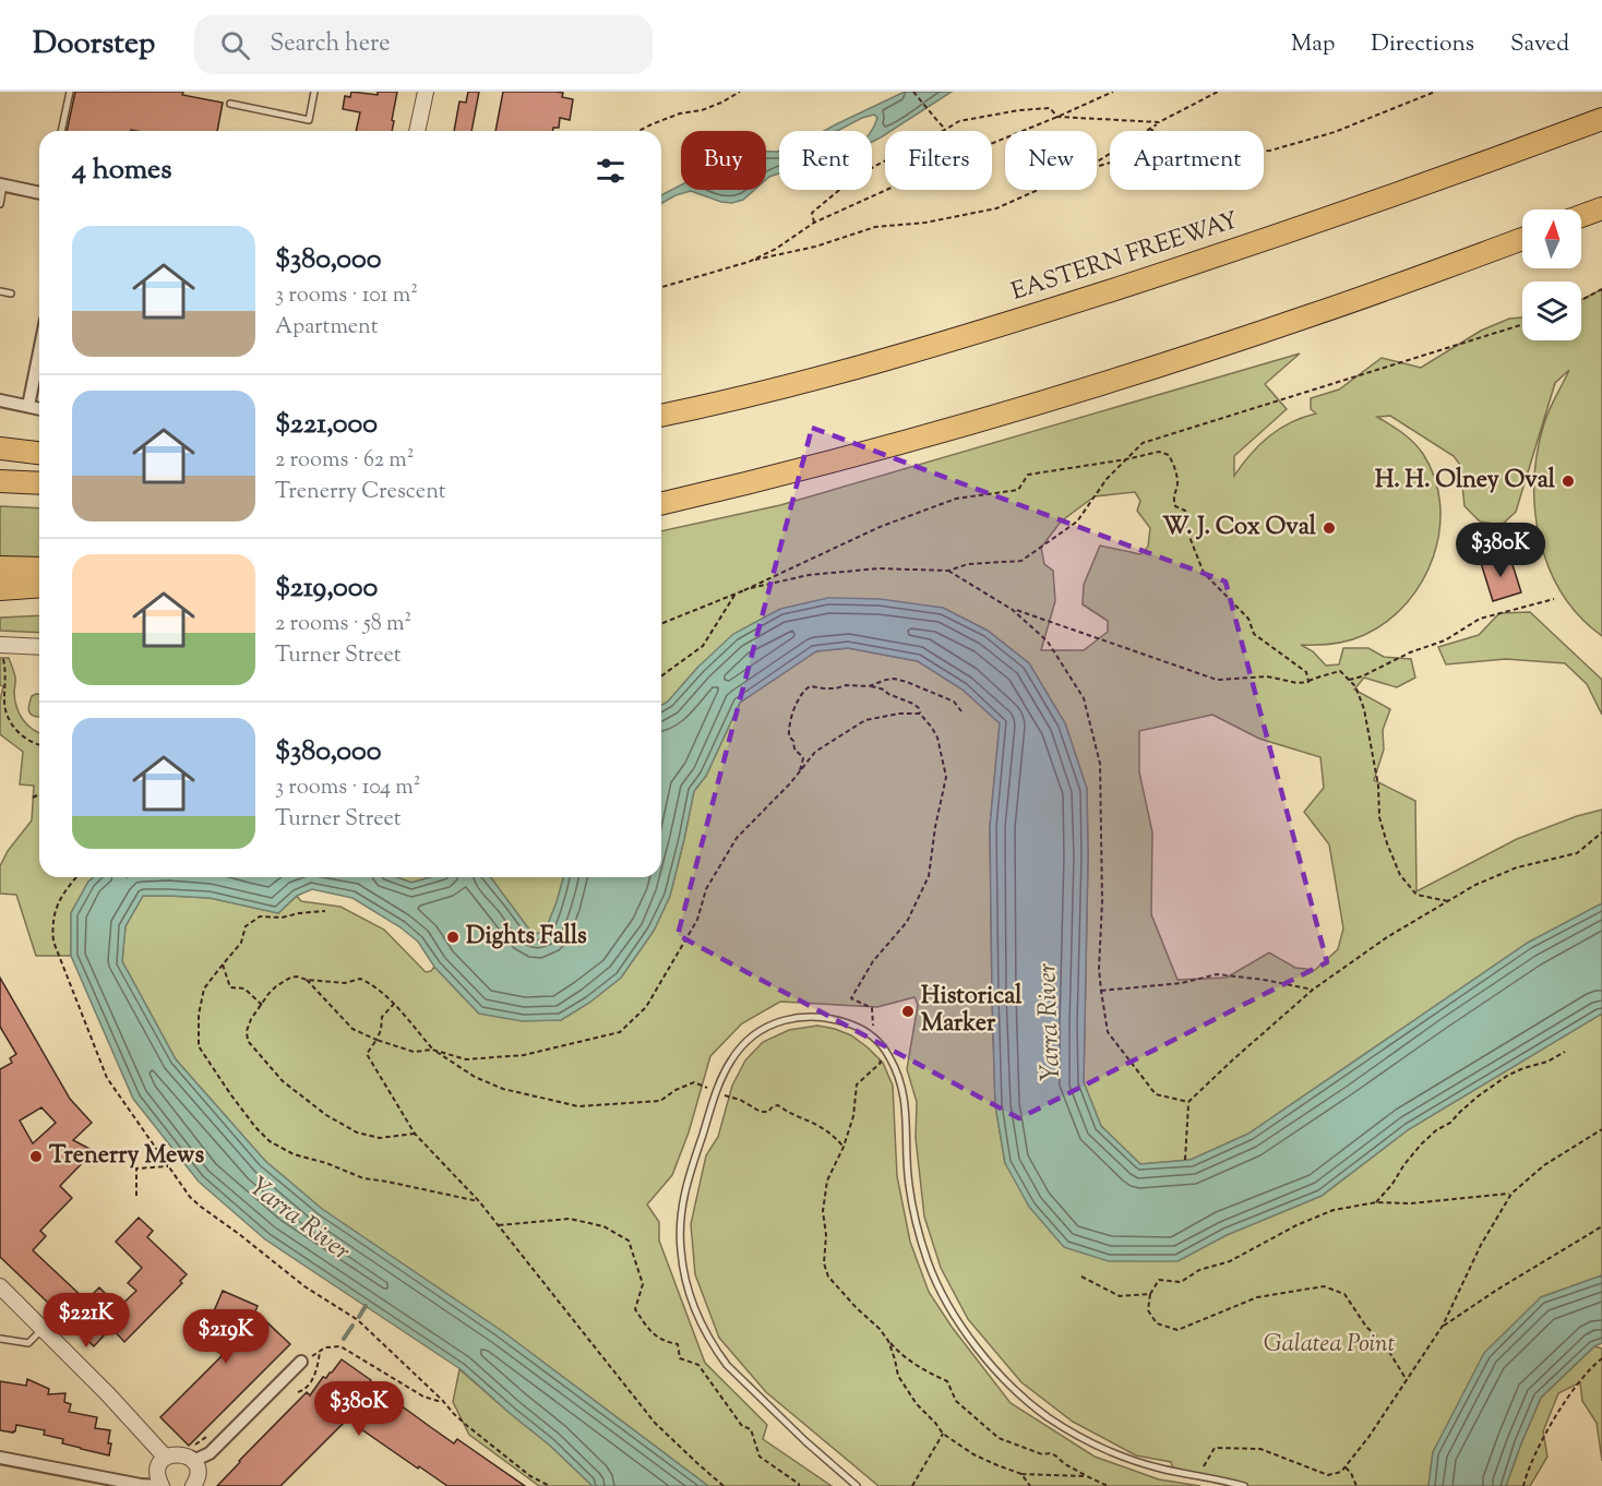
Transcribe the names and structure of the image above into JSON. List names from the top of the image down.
{
  "streets": {
    "highway": ["EASTERN FREEWAY"]
  },
  "water": ["Yarra River"],
  "parks": ["Galatea Point"],
  "places": [
    "H. H. Olney Oval",
    "W. J. Cox Oval",
    "Dights Falls",
    "Historical Marker",
    "Trenerry Mews"
  ],
  "north": "top",
  "page": {
    "header": "Doorstep",
    "search": "Search here",
    "nav": ["Map", "Directions", "Saved"],
    "chip": [
      "Buy",
      "Rent",
      "Filters",
      "New",
      "Apartment"
    ],
    "heading": "4 homes",
    "list": [
      {
        "name": "$380,000",
        "note": "3 rooms · 101 m² · Apartment"
      },
      {
        "name": "$221,000",
        "note": "2 rooms · 62 m² · Trenerry Crescent"
      },
      {
        "name": "$219,000",
        "note": "2 rooms · 58 m² · Turner Street"
      },
      {
        "name": "$380,000",
        "note": "3 rooms · 104 m² · Turner Street"
      }
    ],
    "price": [
      "$380K",
      "$221K",
      "$219K",
      "$380K"
    ]
  }
}
